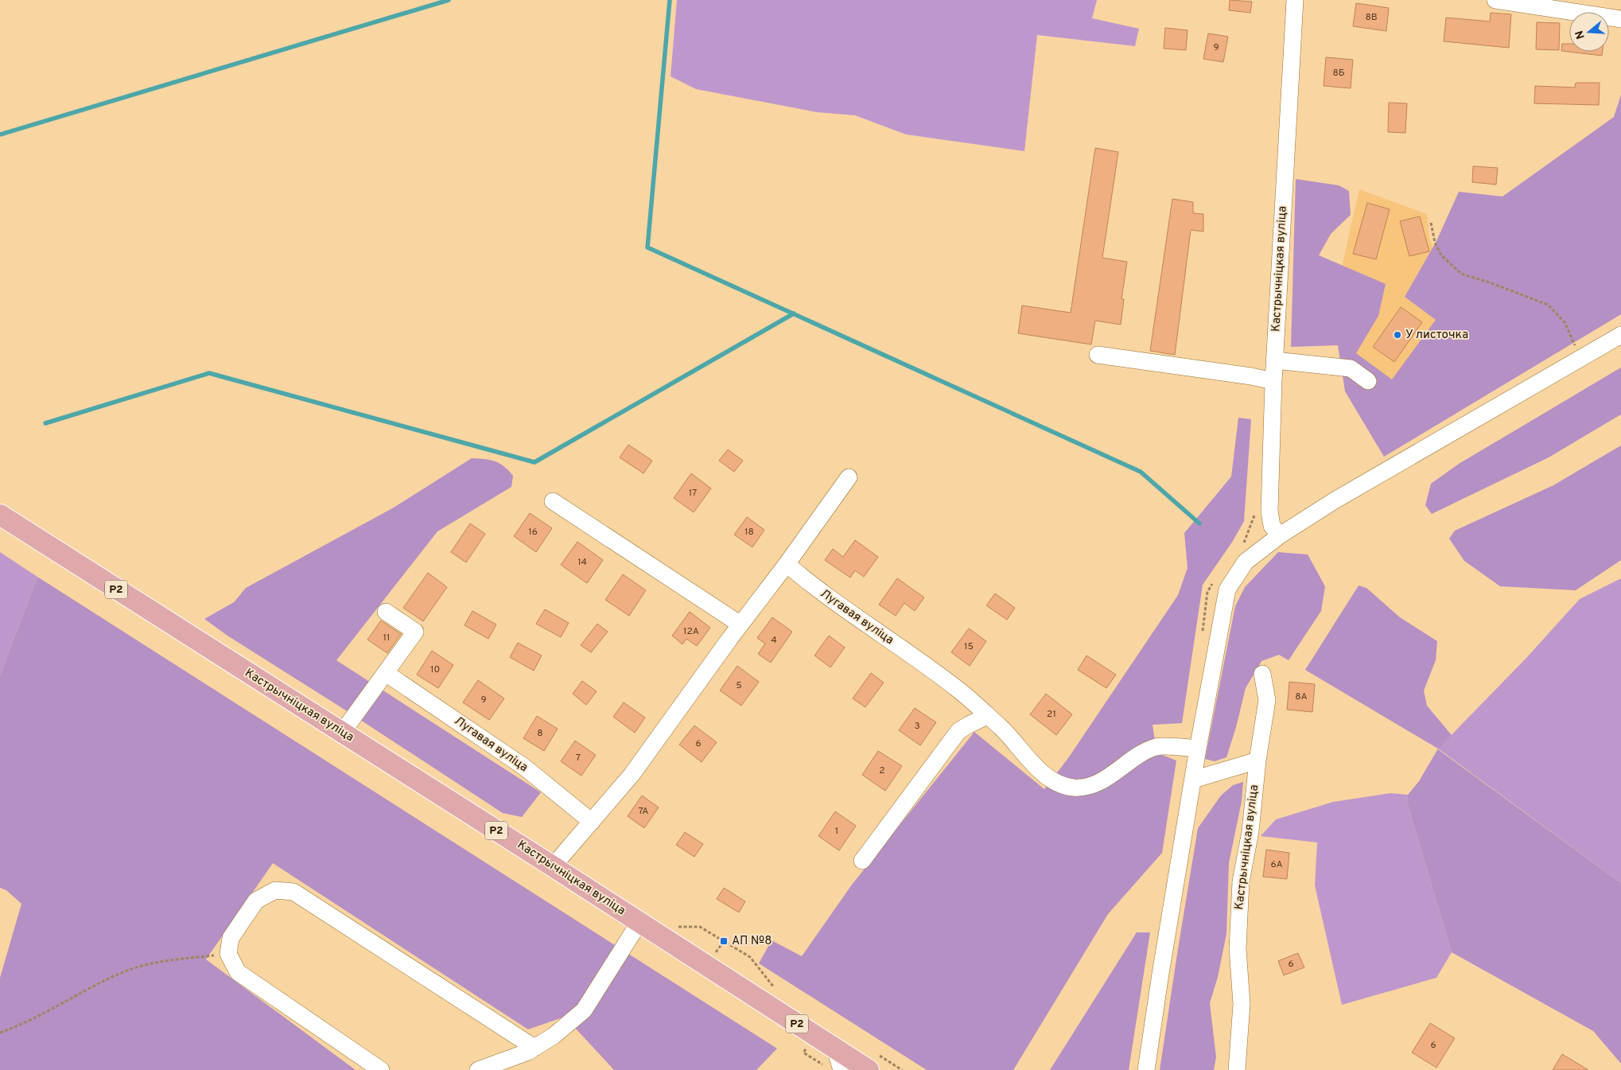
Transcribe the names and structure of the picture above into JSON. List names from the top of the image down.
{
  "streets": {
    "main road": ["Кастрычніцкая вуліца", "Р2"],
    "street": ["Лугавая вуліца"]
  },
  "places": {
    "other": ["У листочка"],
    "transit": ["АП №8"]
  },
  "house_numbers": [
    "8В",
    "9",
    "8Б",
    "17",
    "16",
    "18",
    "14",
    "12А",
    "11",
    "4",
    "15",
    "10",
    "5",
    "8А",
    "9",
    "21",
    "3",
    "8",
    "6",
    "7",
    "2",
    "7А",
    "1",
    "6А",
    "6",
    "6"
  ],
  "north": "left"
}
